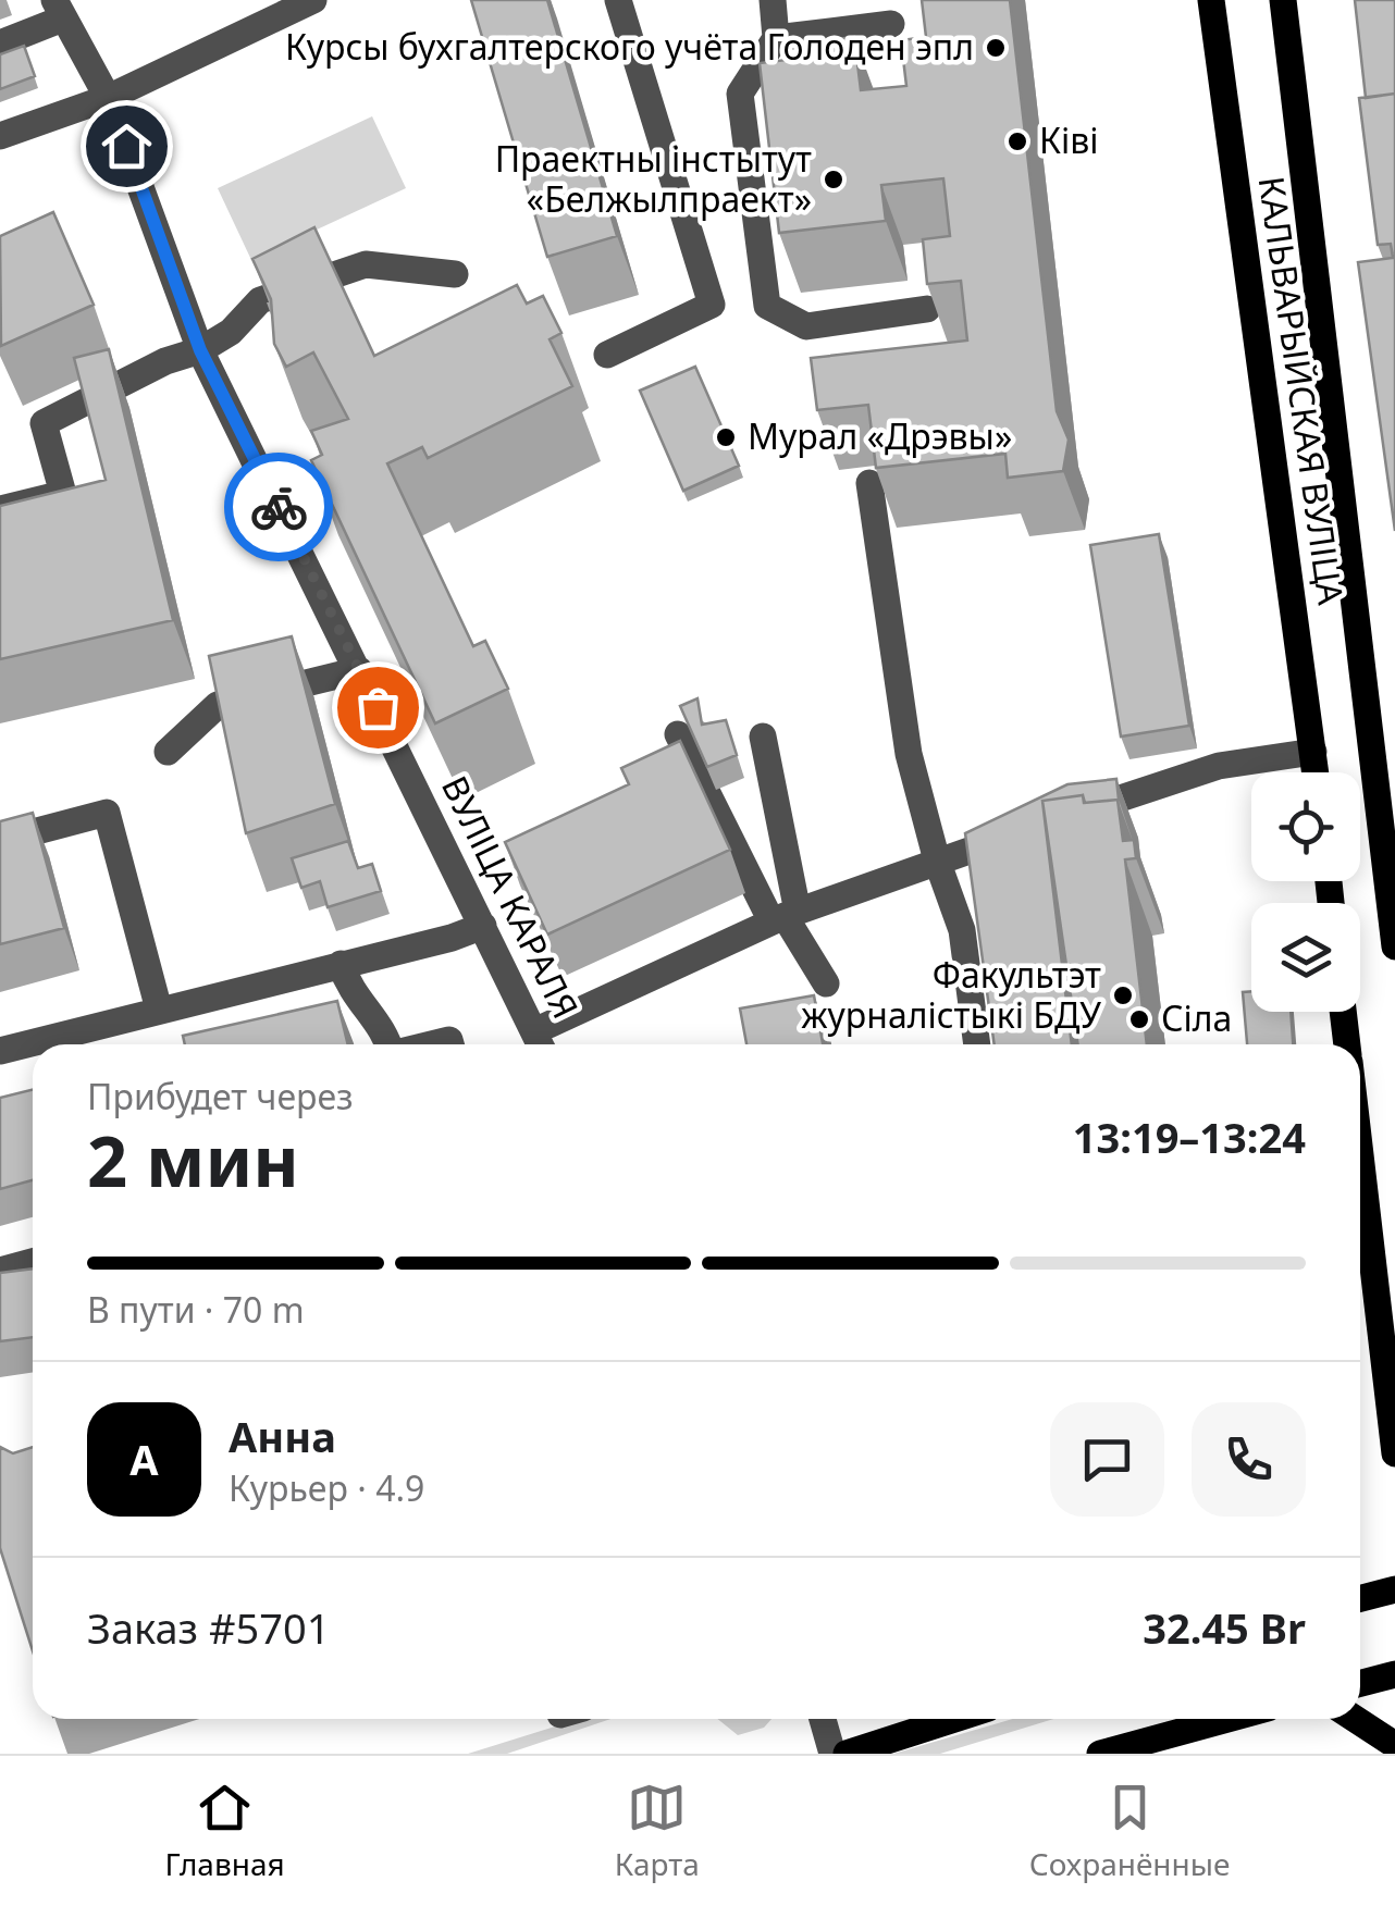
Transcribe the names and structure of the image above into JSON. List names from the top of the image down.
{
  "streets": {
    "main road": ["КАЛЬВАРЫЙСКАЯ ВУЛІЦА"],
    "street": ["ВУЛІЦА КАРАЛЯ"]
  },
  "places": [
    "Курсы бухгалтерского учёта Голоден эпл",
    "Ківі",
    "Праектны інстытут «Белжылпраект»",
    "Мурал «Дрэвы»",
    "Факультэт журналістыкі БДУ",
    "Сіла"
  ],
  "page": {
    "heading": ["2 мин", "Прибудет через", "13:19–13:24"],
    "panel": [
      "Анна",
      "Курьер · 4.9",
      "Заказ #5701",
      "32.45 Br"
    ],
    "bar": "В пути · 70 m",
    "round": "А",
    "tabs": ["Главная", "Карта", "Сохранённые"]
  }
}
